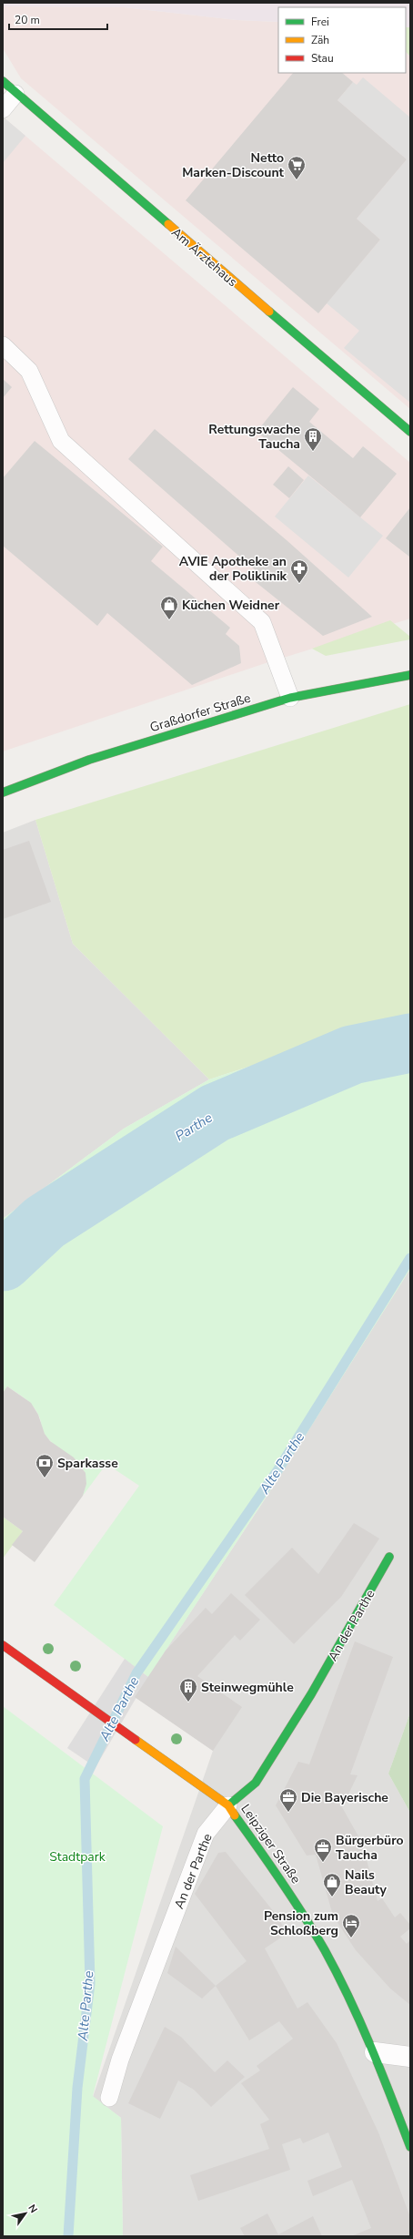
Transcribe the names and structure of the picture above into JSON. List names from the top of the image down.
{
  "streets": {
    "street": [
      "Am Ärztehaus",
      "Graßdorfer Straße",
      "An der Parthe",
      "Leipziger Straße"
    ]
  },
  "crossings": [
    ["An der Parthe", "Leipziger Straße"]
  ],
  "water": ["Parthe", "Alte Parthe"],
  "parks": ["Stadtpark"],
  "places": {
    "supermarket": ["Netto Marken-Discount"],
    "building": ["Rettungswache Taucha", "Steinwegmühle"],
    "pharmacy": ["AVIE Apotheke an der Poliklinik"],
    "shop": ["Küchen Weidner", "Nails Beauty"],
    "bank": ["Sparkasse"],
    "office": ["Die Bayerische", "Bürgerbüro Taucha"],
    "hotel": ["Pension zum Schloßberg"]
  },
  "legend": ["Frei", "Zäh", "Stau"],
  "scale_bar": "20 m",
  "north": "top right"
}
